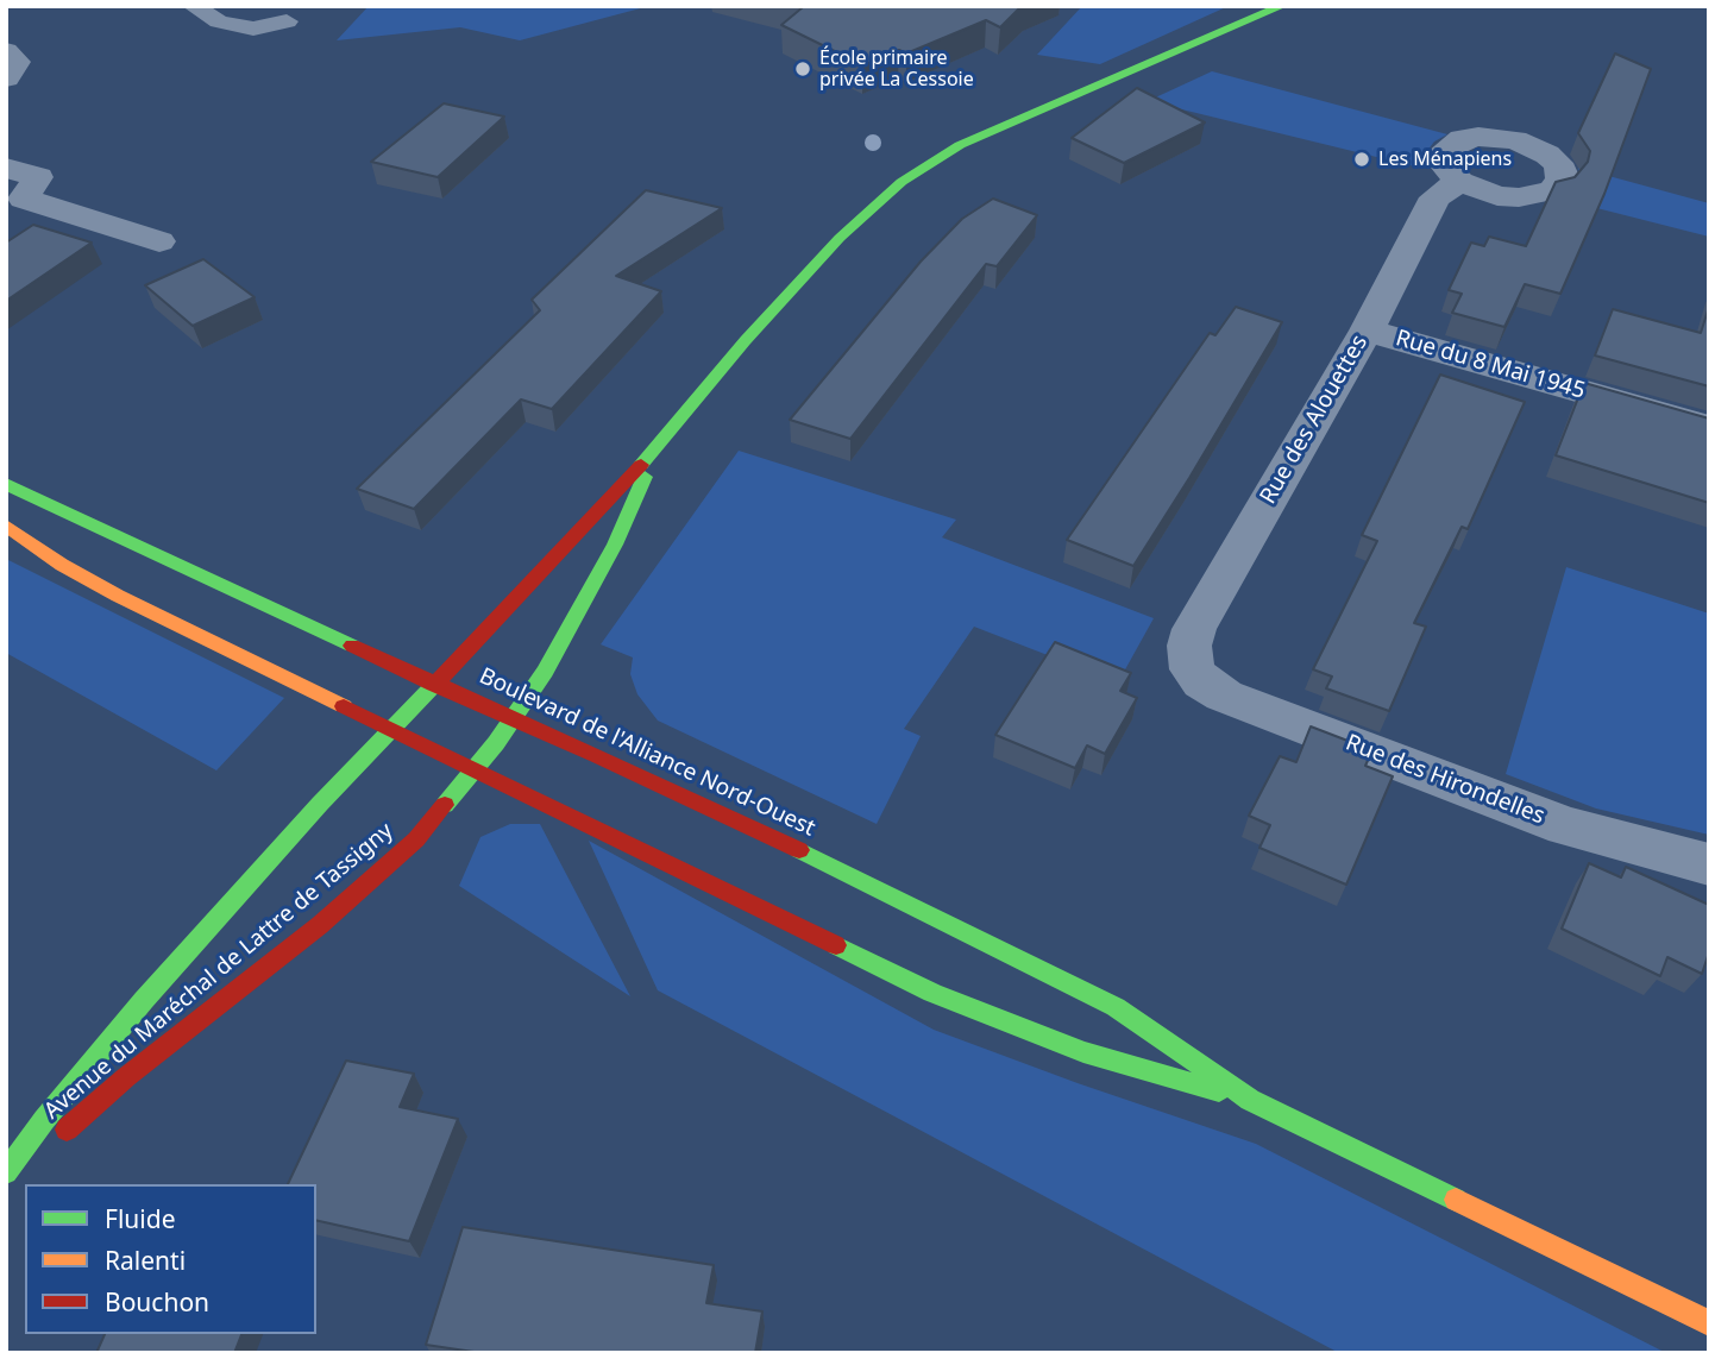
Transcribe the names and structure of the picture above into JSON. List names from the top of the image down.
{
  "streets": {
    "main road": ["Boulevard de l'Alliance Nord-Ouest", "Avenue du Maréchal de Lattre de Tassigny"],
    "street": ["Rue du 8 Mai 1945", "Rue des Alouettes", "Rue des Hirondelles"]
  },
  "crossings": [
    ["Rue du 8 Mai 1945", "Rue des Alouettes"],
    ["Rue des Alouettes", "Rue des Hirondelles"],
    ["Boulevard de l'Alliance Nord-Ouest", "Avenue du Maréchal de Lattre de Tassigny"]
  ],
  "places": ["École primaire privée La Cessoie", "Les Ménapiens"],
  "legend": ["Fluide", "Ralenti", "Bouchon"]
}
